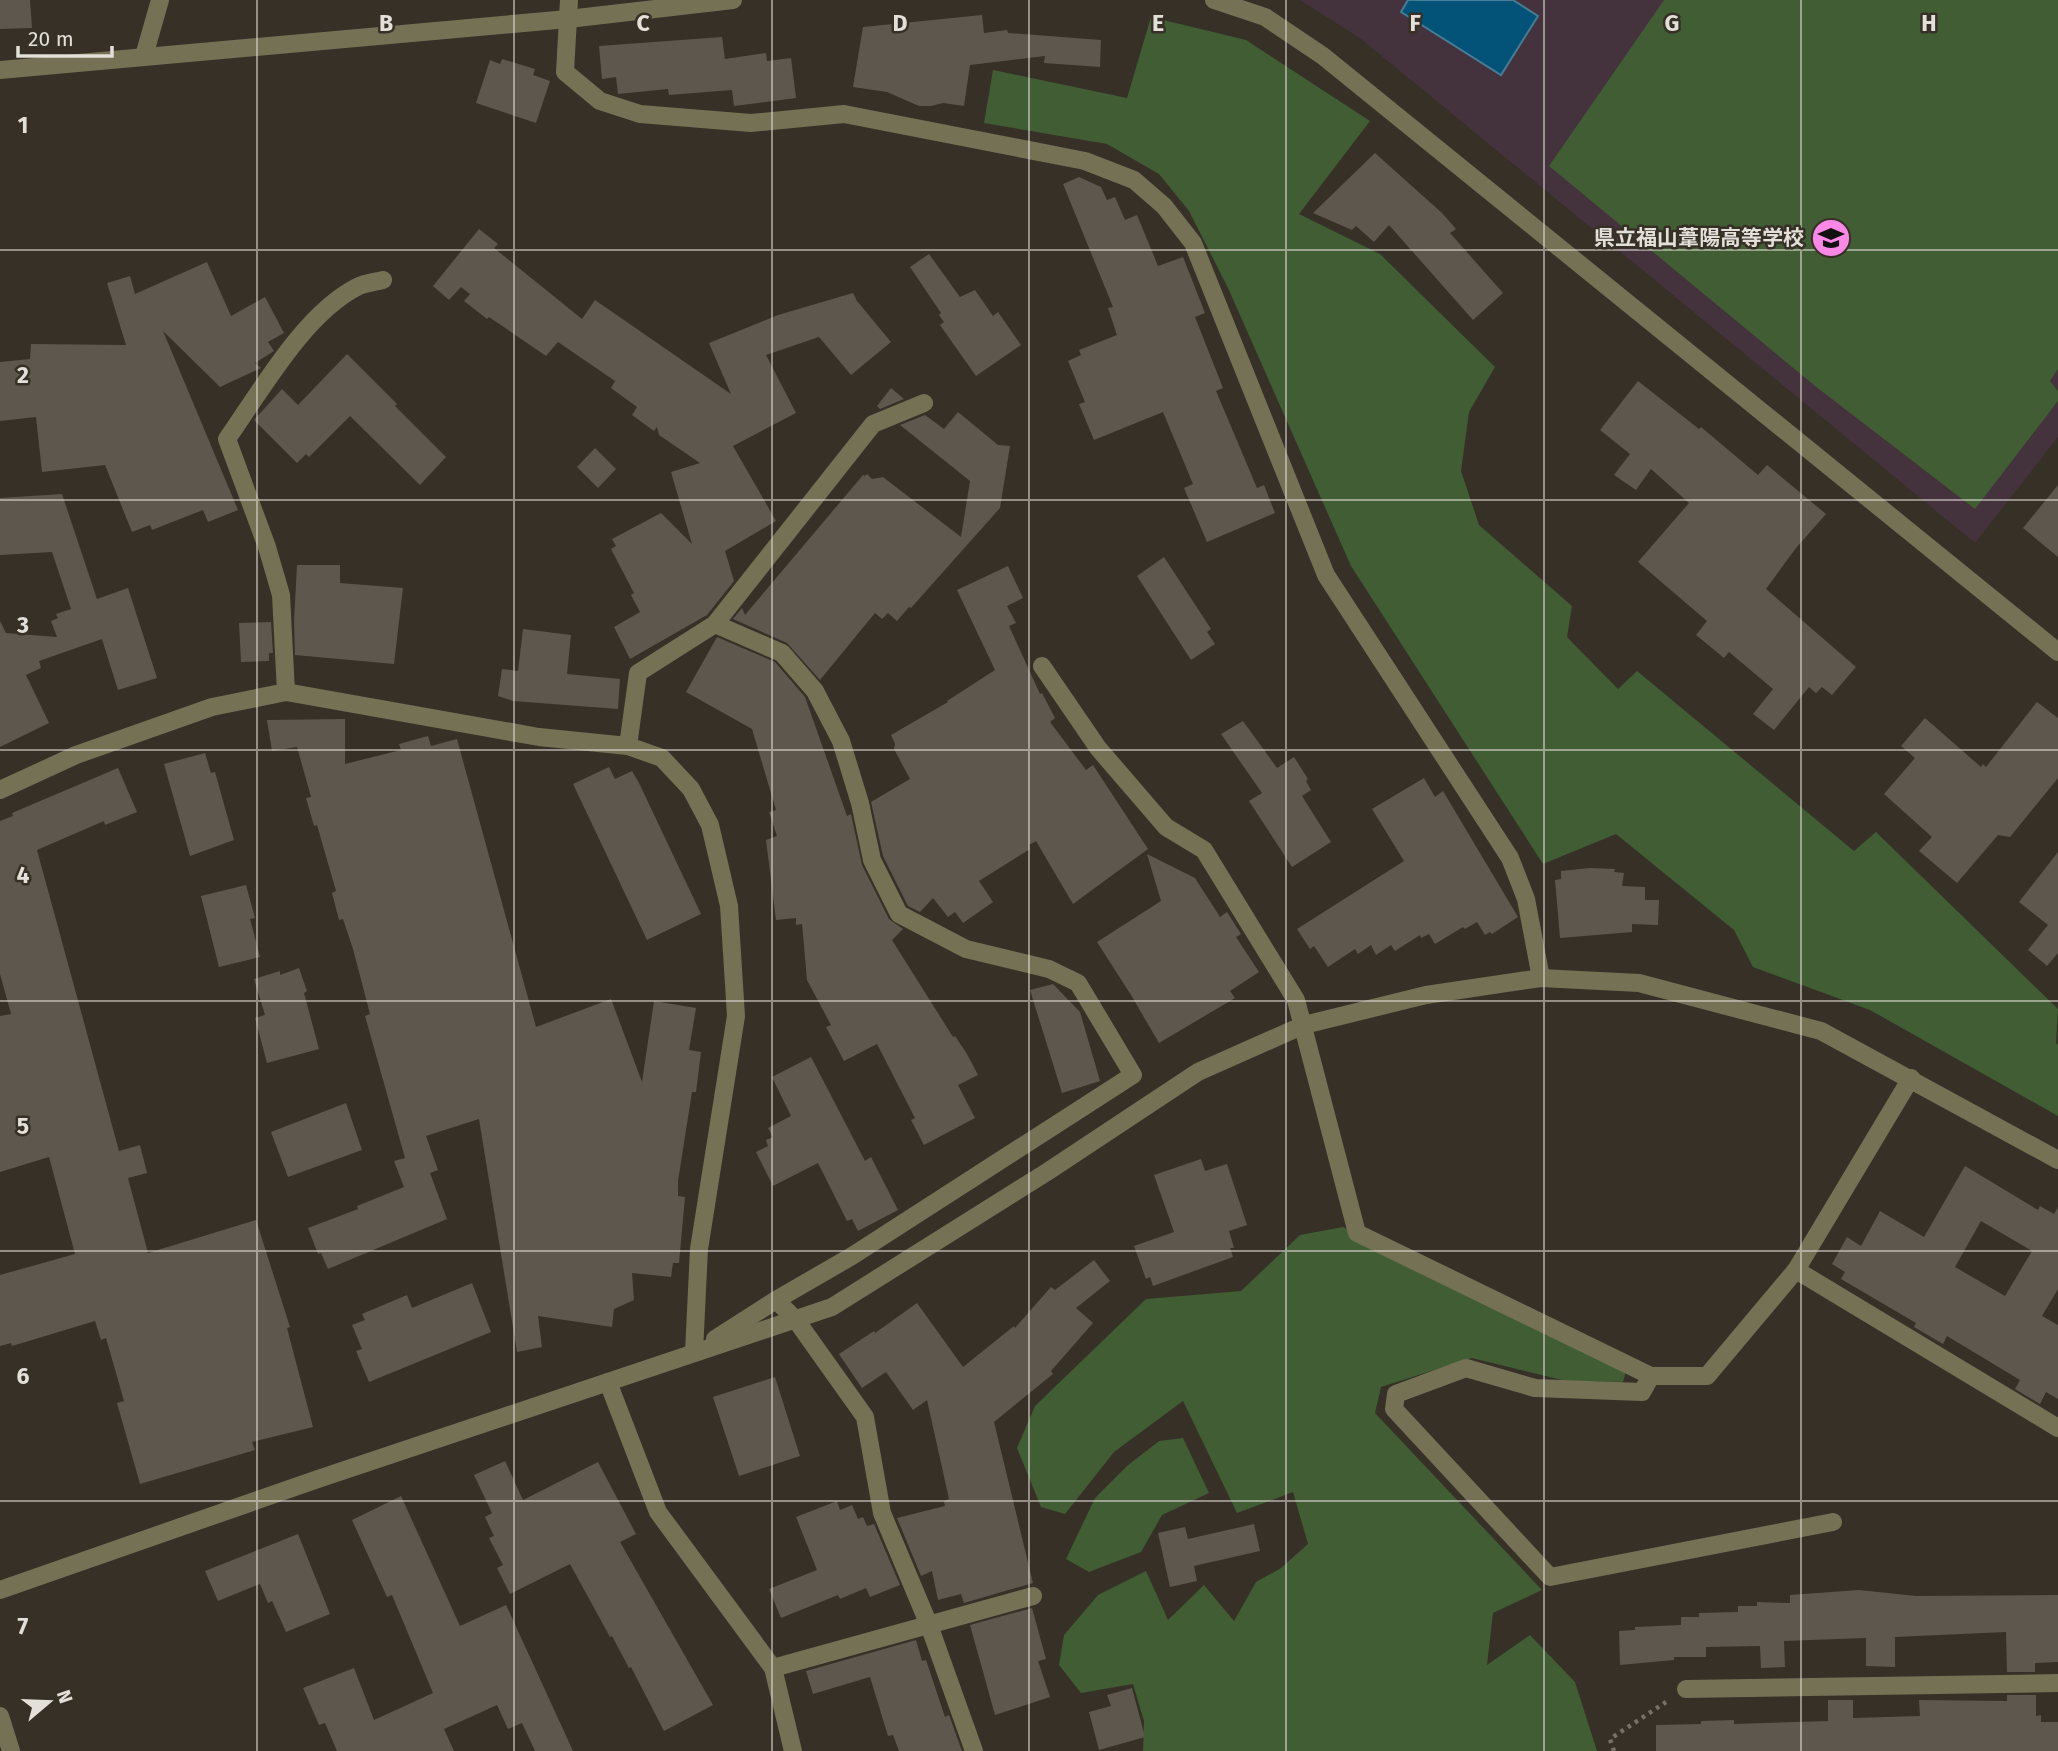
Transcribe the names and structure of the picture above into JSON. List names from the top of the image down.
{
  "places": {
    "school or university": ["県立福山葦陽高等学校"]
  },
  "scale_bar": "20 m",
  "north": "right",
  "grid": {
    "columns": [
      "B",
      "C",
      "D",
      "E",
      "F",
      "G",
      "H"
    ],
    "rows": [
      "1",
      "2",
      "3",
      "4",
      "5",
      "6",
      "7"
    ]
  }
}
